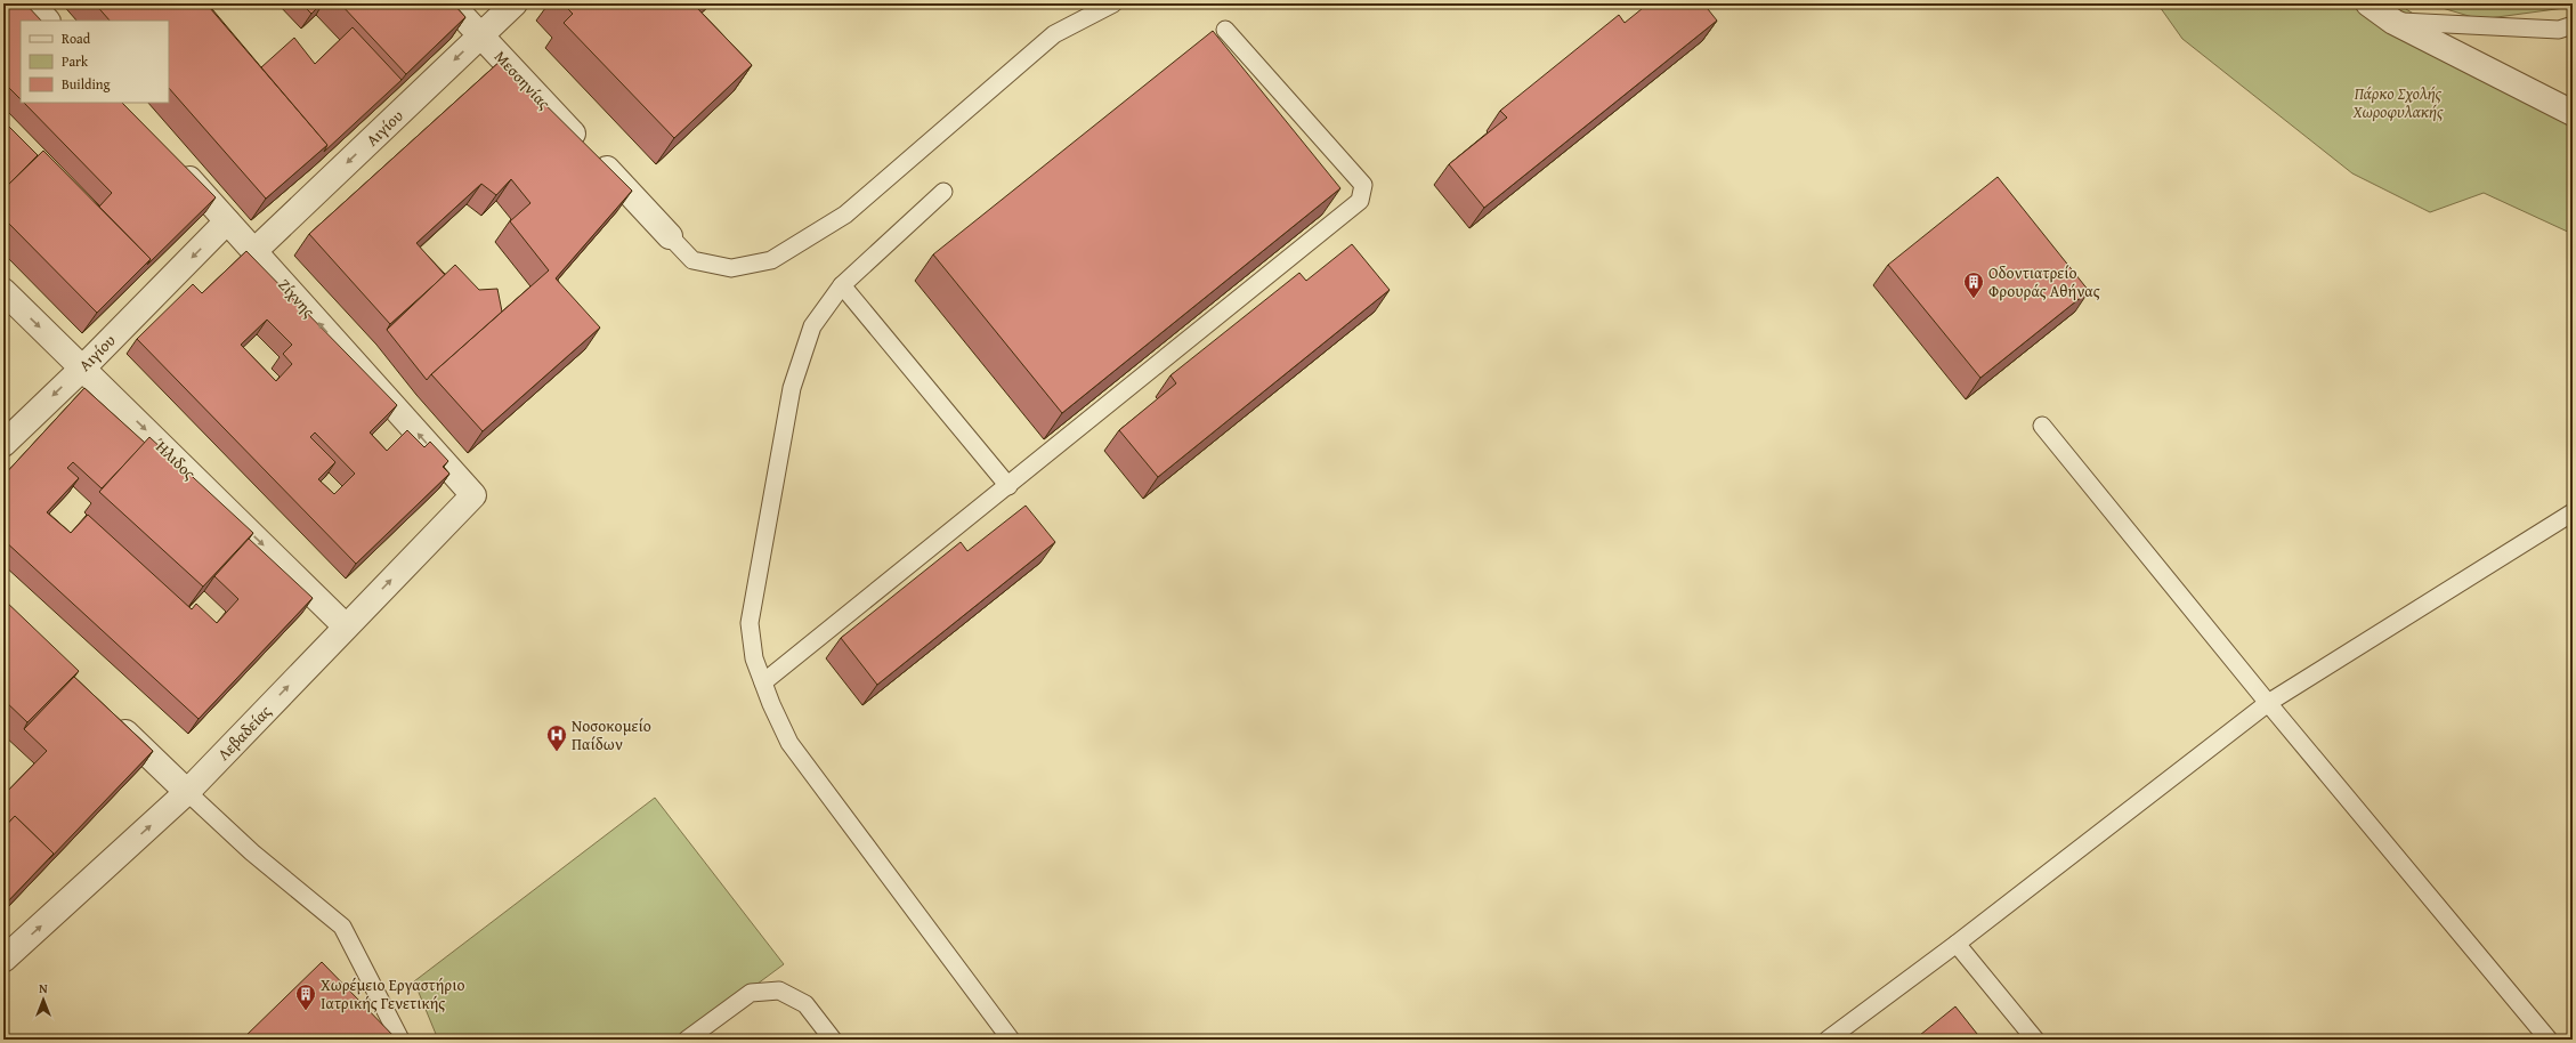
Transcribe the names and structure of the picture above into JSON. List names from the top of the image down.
{
  "streets": {
    "street": [
      "Μεσσηνίας",
      "Αιγίου",
      "Ζίχνης",
      "Ήλιδος",
      "Λεβαδείας"
    ]
  },
  "crossings": [
    ["Μεσσηνίας", "Αιγίου"],
    ["Αιγίου", "Ζίχνης"],
    ["Αιγίου", "Ήλιδος"],
    ["Ζίχνης", "Λεβαδείας"],
    ["Ήλιδος", "Λεβαδείας"]
  ],
  "one_way": [
    "Αιγίου",
    "Ζίχνης",
    "Ήλιδος",
    "Λεβαδείας"
  ],
  "parks": ["Πάρκο Σχολής Χωροφυλακής"],
  "places": {
    "building": ["Οδοντιατρείο Φρουράς Αθήνας", "Χωρέμειο Εργαστήριο Ιατρικής Γενετικής"],
    "hospital": ["Νοσοκομείο Παίδων"]
  },
  "legend": ["Road", "Park", "Building"],
  "north": "top"
}
